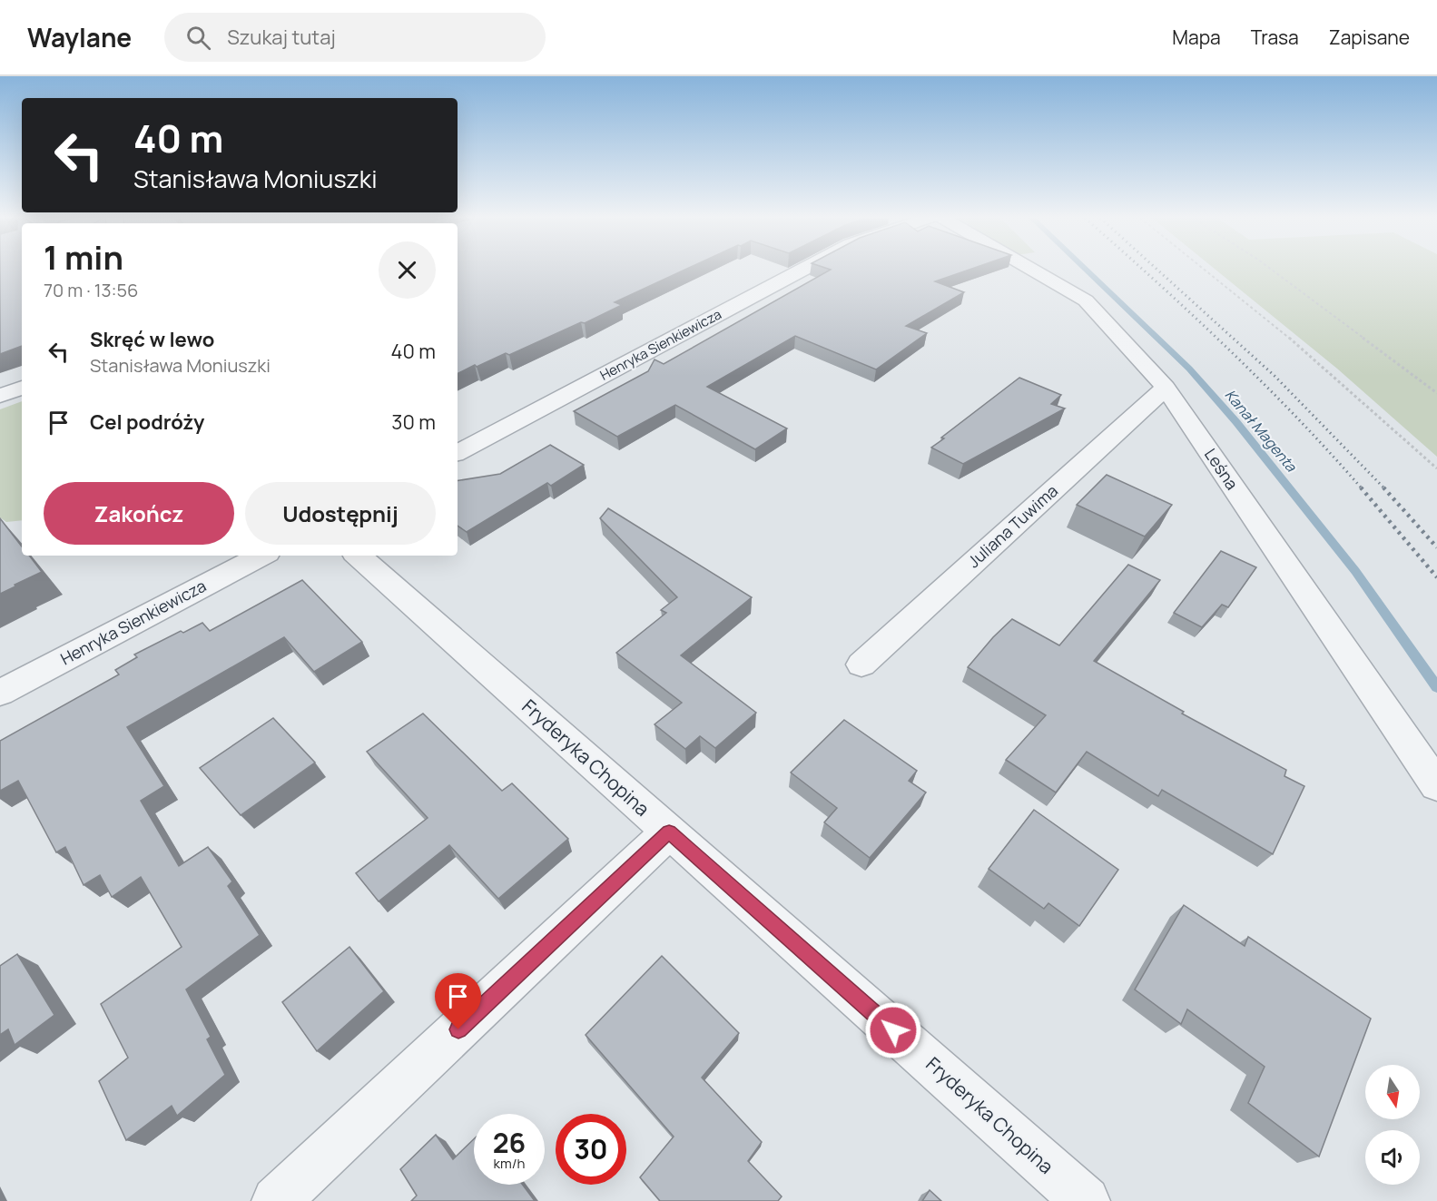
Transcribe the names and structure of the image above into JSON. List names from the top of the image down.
{
  "streets": {
    "street": [
      "Henryka Sienkiewicza",
      "Leśna",
      "Juliana Tuwima",
      "Fryderyka Chopina"
    ]
  },
  "crossings": [
    ["Leśna", "Juliana Tuwima"]
  ],
  "water": ["Kanał Magenta"],
  "north": "bottom",
  "page": {
    "header": "Waylane",
    "search": "Szukaj tutaj",
    "nav": ["Mapa", "Trasa", "Zapisane"],
    "turn": ["40 m", "Stanisława Moniuszki"],
    "heading": ["1 min", "70 m · 13:56"],
    "list": [
      {
        "name": "Skręć w lewo",
        "note": "Stanisława Moniuszki",
        "value": "40 m"
      },
      {
        "name": "Cel podróży",
        "value": "30 m"
      }
    ],
    "buttons": ["Zakończ", "Udostępnij"],
    "speed": "26 km/h",
    "limit": "30"
  }
}
